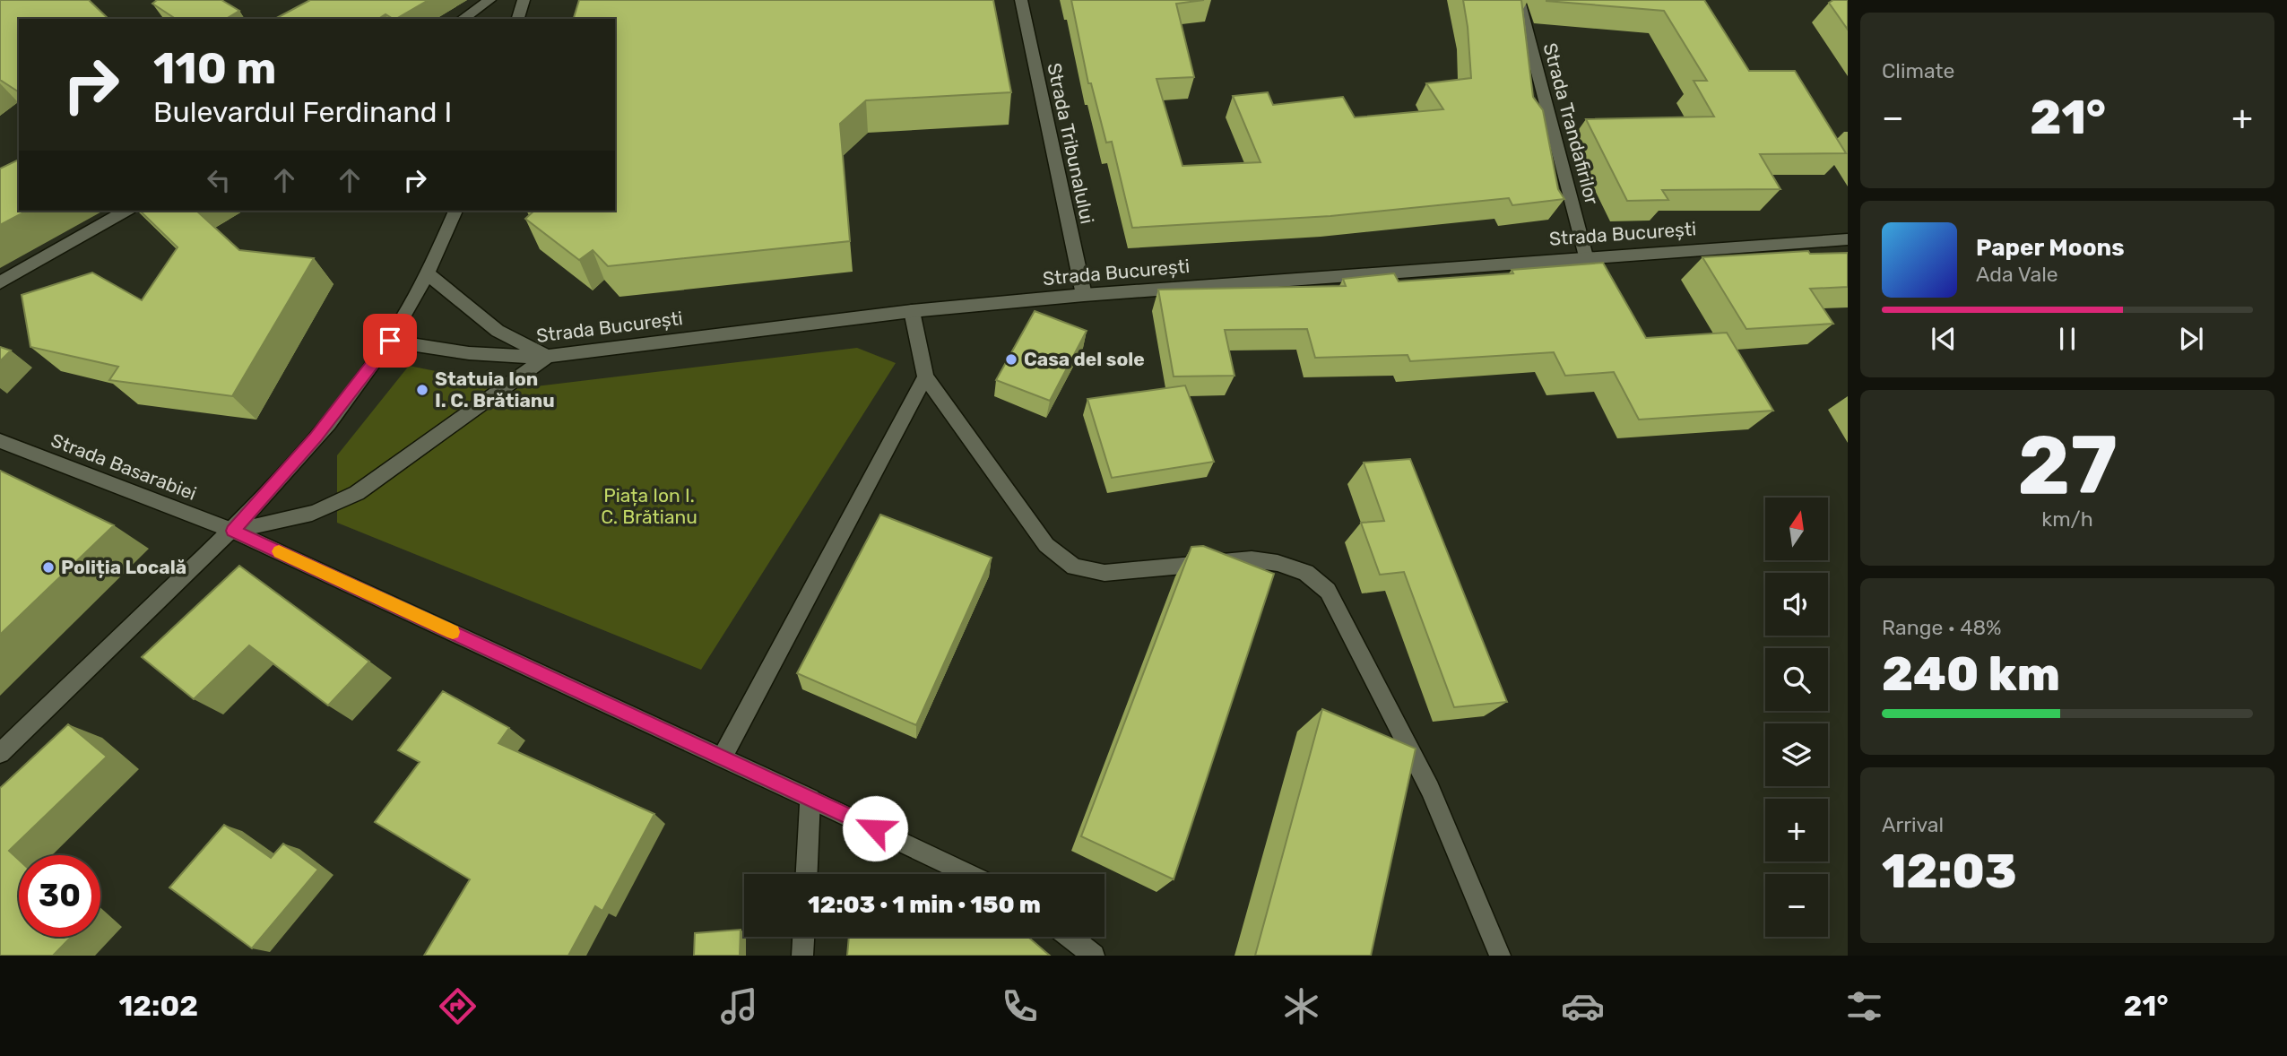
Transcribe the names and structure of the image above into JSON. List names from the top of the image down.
{
  "streets": {
    "street": [
      "Strada Trandafirilor",
      "Strada Tribunalului",
      "Strada București",
      "Strada Basarabiei"
    ]
  },
  "crossings": [
    ["Strada Trandafirilor", "Strada București"],
    ["Strada Tribunalului", "Strada București"]
  ],
  "parks": ["Piața Ion I. C. Brătianu"],
  "places": ["Casa del sole", "Statuia Ion I. C. Brătianu", "Poliția Locală"],
  "north": "top",
  "page": {
    "tile": [
      "Climate",
      ["27", "km/h"],
      ["Range · 48%", "240 km"],
      ["Arrival", "12:03"]
    ],
    "turn": ["110 m", "Bulevardul Ferdinand I"],
    "heat": ["−", "21°", "+"],
    "song": ["Paper Moons", "Ada Vale"],
    "map_buttons": ["+", "−"],
    "limit": "30",
    "trip": "12:03 · 1 min · 150 m",
    "tabs": ["12:02", "21°"]
  }
}
